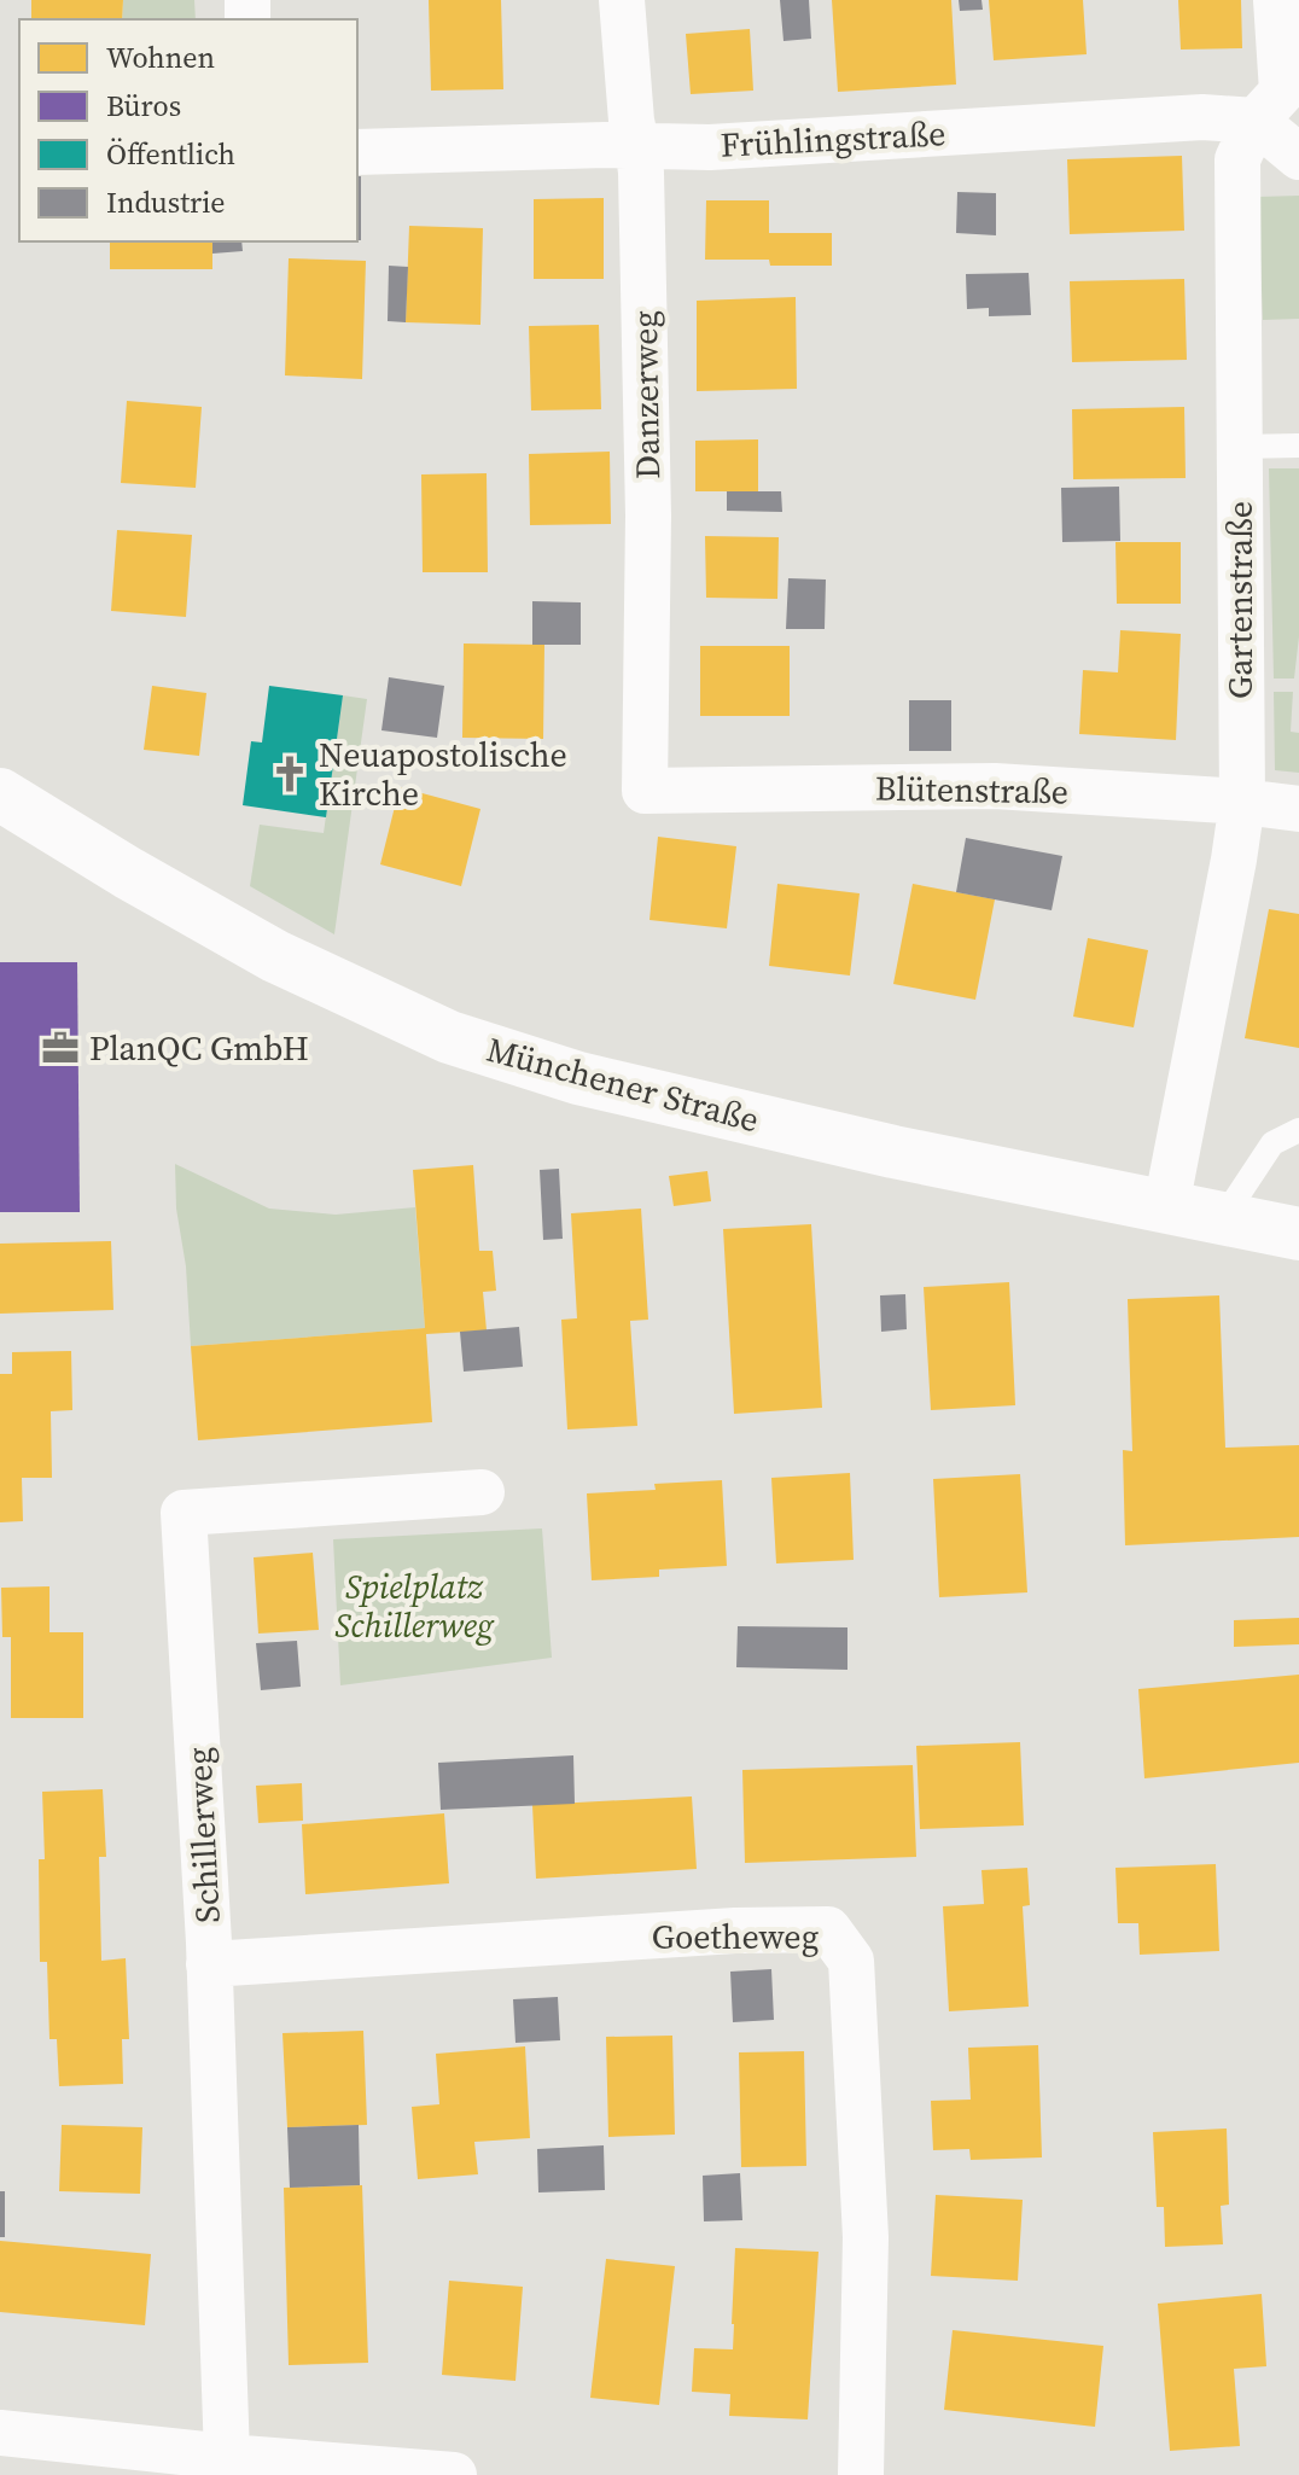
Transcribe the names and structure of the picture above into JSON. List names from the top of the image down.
{
  "streets": {
    "street": [
      "Frühlingstraße",
      "Danzerweg",
      "Gartenstraße",
      "Blütenstraße",
      "Münchener Straße",
      "Schillerweg",
      "Goetheweg"
    ]
  },
  "crossings": [
    ["Frühlingstraße", "Danzerweg"],
    ["Frühlingstraße", "Gartenstraße"],
    ["Danzerweg", "Blütenstraße"],
    ["Gartenstraße", "Blütenstraße"],
    ["Gartenstraße", "Münchener Straße"],
    ["Schillerweg", "Goetheweg"]
  ],
  "parks": ["Spielplatz Schillerweg"],
  "places": {
    "church": ["Neuapostolische Kirche"],
    "office": ["PlanQC GmbH"]
  },
  "legend": [
    "Wohnen",
    "Büros",
    "Öffentlich",
    "Industrie"
  ]
}
